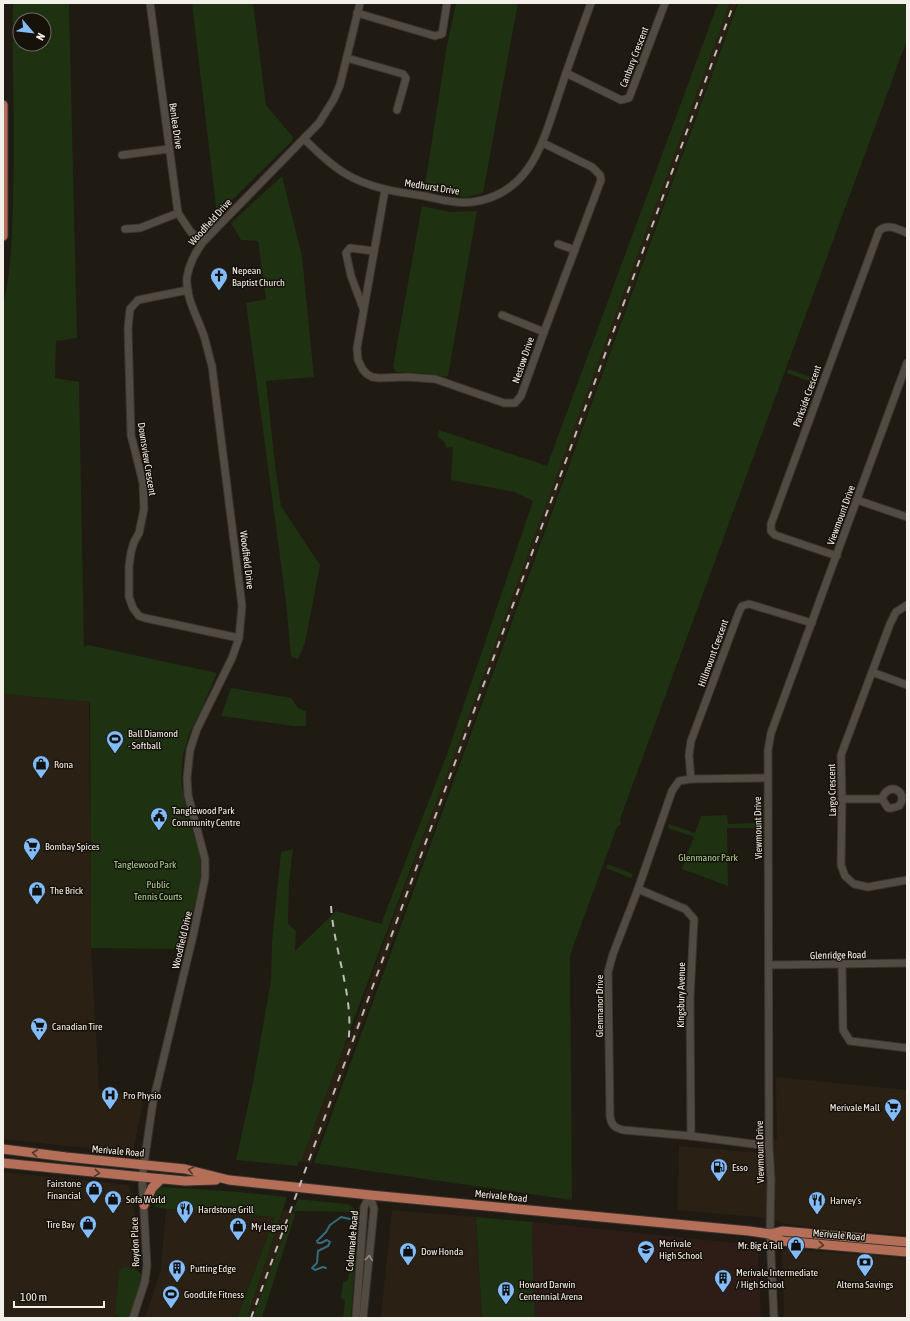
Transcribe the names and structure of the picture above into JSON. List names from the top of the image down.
{
  "streets": {
    "main road": ["Merivale Road"],
    "street": [
      "Canbury Crescent",
      "Benlea Drive",
      "Medhurst Drive",
      "Woodfield Drive",
      "Nestow Drive",
      "Parkside Crescent",
      "Downsview Crescent",
      "Viewmount Drive",
      "Hillmount Crescent",
      "Largo Crescent",
      "Glenridge Road",
      "Kingsbury Avenue",
      "Glenmanor Drive",
      "Colonnade Road",
      "Roydon Place"
    ]
  },
  "crossings": [
    ["Canbury Crescent", "Medhurst Drive"],
    ["Benlea Drive", "Woodfield Drive"],
    ["Medhurst Drive", "Woodfield Drive"],
    ["Medhurst Drive", "Nestow Drive"],
    ["Woodfield Drive", "Downsview Crescent"],
    ["Woodfield Drive", "Merivale Road"],
    ["Woodfield Drive", "Roydon Place"],
    ["Parkside Crescent", "Viewmount Drive"],
    ["Viewmount Drive", "Hillmount Crescent"],
    ["Viewmount Drive", "Glenridge Road"],
    ["Viewmount Drive", "Glenmanor Drive"],
    ["Viewmount Drive", "Merivale Road"],
    ["Hillmount Crescent", "Glenmanor Drive"],
    ["Kingsbury Avenue", "Glenmanor Drive"],
    ["Merivale Road", "Colonnade Road"],
    ["Merivale Road", "Roydon Place"]
  ],
  "parks": ["Glenmanor Park", "Tanglewood Park", "Public Tennis Courts"],
  "places": {
    "church": ["Nepean Baptist Church"],
    "sports": ["Ball Diamond - Softball", "GoodLife Fitness"],
    "shop": [
      "Rona",
      "The Brick",
      "Fairstone Financial",
      "Sofa World",
      "Tire Bay",
      "My Legacy",
      "Mr. Big & Tall",
      "Dow Honda"
    ],
    "public building": ["Tanglewood Park Community Centre"],
    "supermarket": ["Bombay Spices", "Canadian Tire", "Merivale Mall"],
    "hospital": ["Pro Physio"],
    "fuel station": ["Esso"],
    "restaurant": ["Harvey's", "Hardstone Grill"],
    "school or university": ["Merivale High School"],
    "bank": ["Alterna Savings"],
    "building": ["Putting Edge", "Merivale Intermediate / High School", "Howard Darwin Centennial Arena"]
  },
  "scale_bar": "100 m",
  "north": "bottom right"
}
